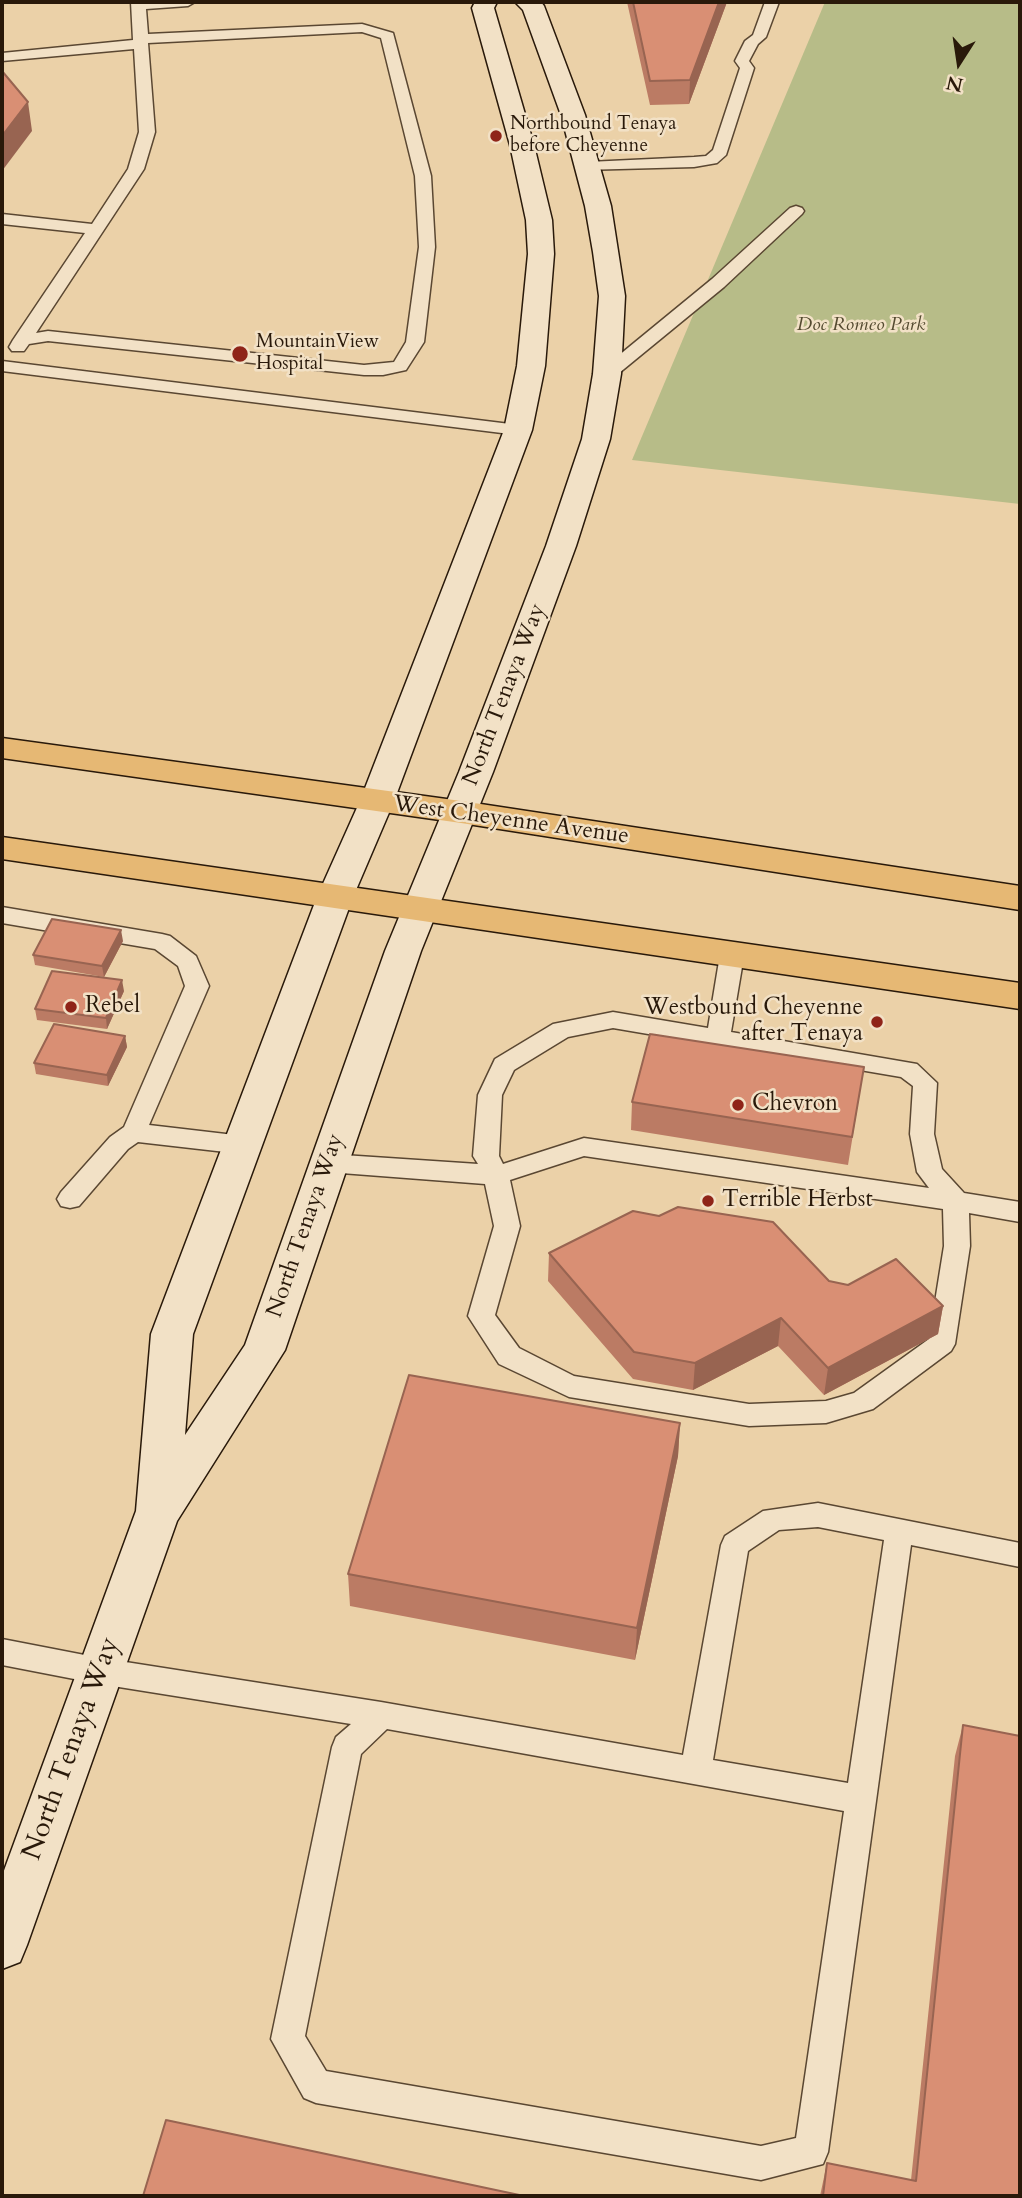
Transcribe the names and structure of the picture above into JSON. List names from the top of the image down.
{
  "streets": {
    "main road": ["North Tenaya Way", "West Cheyenne Avenue"]
  },
  "crossings": [
    ["North Tenaya Way", "West Cheyenne Avenue"]
  ],
  "parks": ["Doc Romeo Park"],
  "places": [
    "Northbound Tenaya before Cheyenne",
    "MountainView Hospital",
    "Rebel",
    "Westbound Cheyenne after Tenaya",
    "Chevron",
    "Terrible Herbst"
  ],
  "north": "bottom"
}
